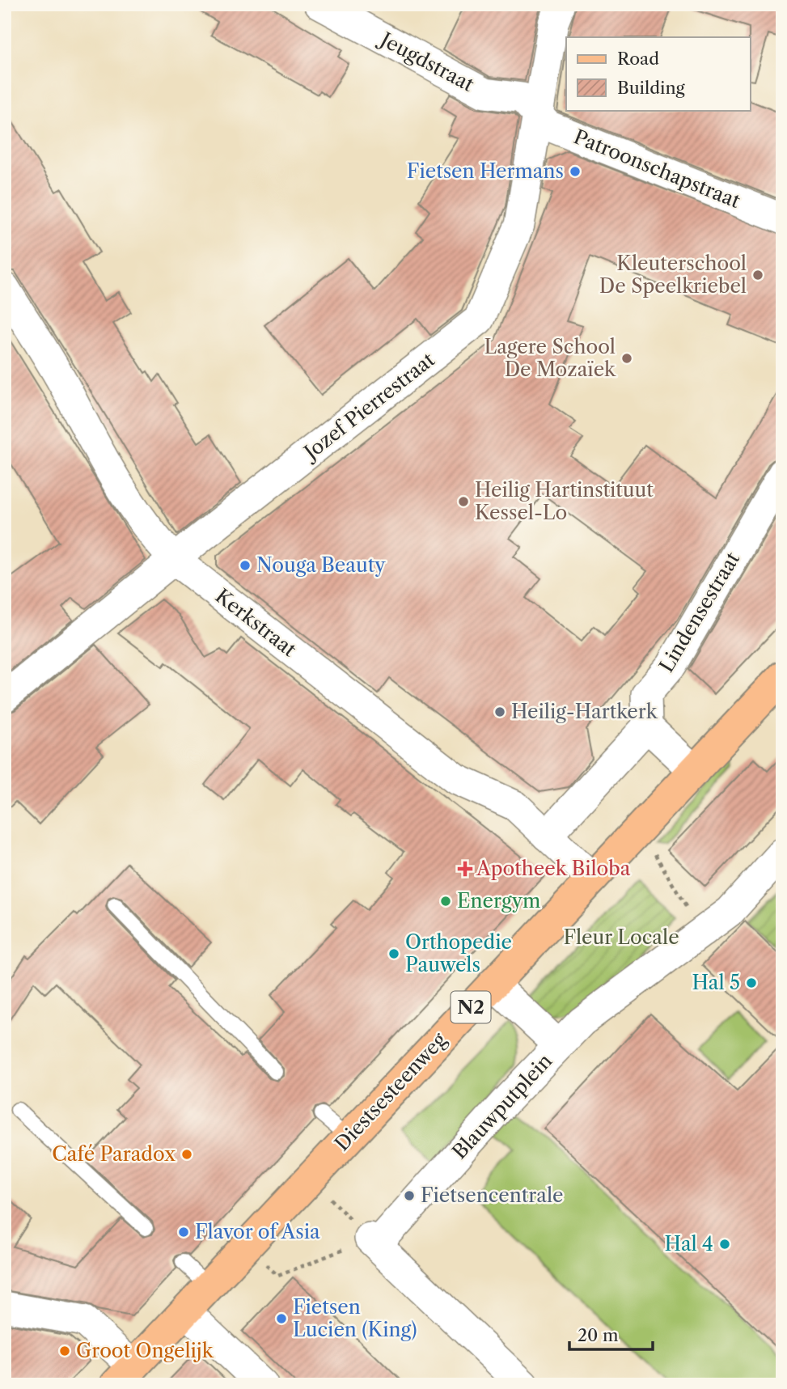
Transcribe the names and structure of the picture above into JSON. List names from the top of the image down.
{
  "streets": {
    "main road": ["N2", "Diestsesteenweg"],
    "street": [
      "Jeugdstraat",
      "Patroonschapstraat",
      "Jozef Pierrestraat",
      "Lindensestraat",
      "Kerkstraat",
      "Blauwputplein"
    ]
  },
  "crossings": [
    ["Jeugdstraat", "Patroonschapstraat"],
    ["Jeugdstraat", "Jozef Pierrestraat"],
    ["Patroonschapstraat", "Jozef Pierrestraat"],
    ["Jozef Pierrestraat", "Kerkstraat"],
    ["Kerkstraat", "Diestsesteenweg"]
  ],
  "parks": ["Fleur Locale"],
  "places": {
    "other": [
      "Fietsen Hermans",
      "Kleuterschool De Speelkriebel",
      "Lagere School De Mozaïek",
      "Heilig Hartinstituut Kessel-Lo",
      "Nouga Beauty",
      "Heilig-Hartkerk",
      "Energym",
      "Orthopedie Pauwels",
      "Hal 5",
      "Café Paradox",
      "Fietsencentrale",
      "Flavor of Asia",
      "Hal 4",
      "Fietsen Lucien (King)",
      "Groot Ongelijk"
    ],
    "health": ["Apotheek Biloba"]
  },
  "legend": ["Road", "Building"],
  "scale_bar": "20 m"
}
